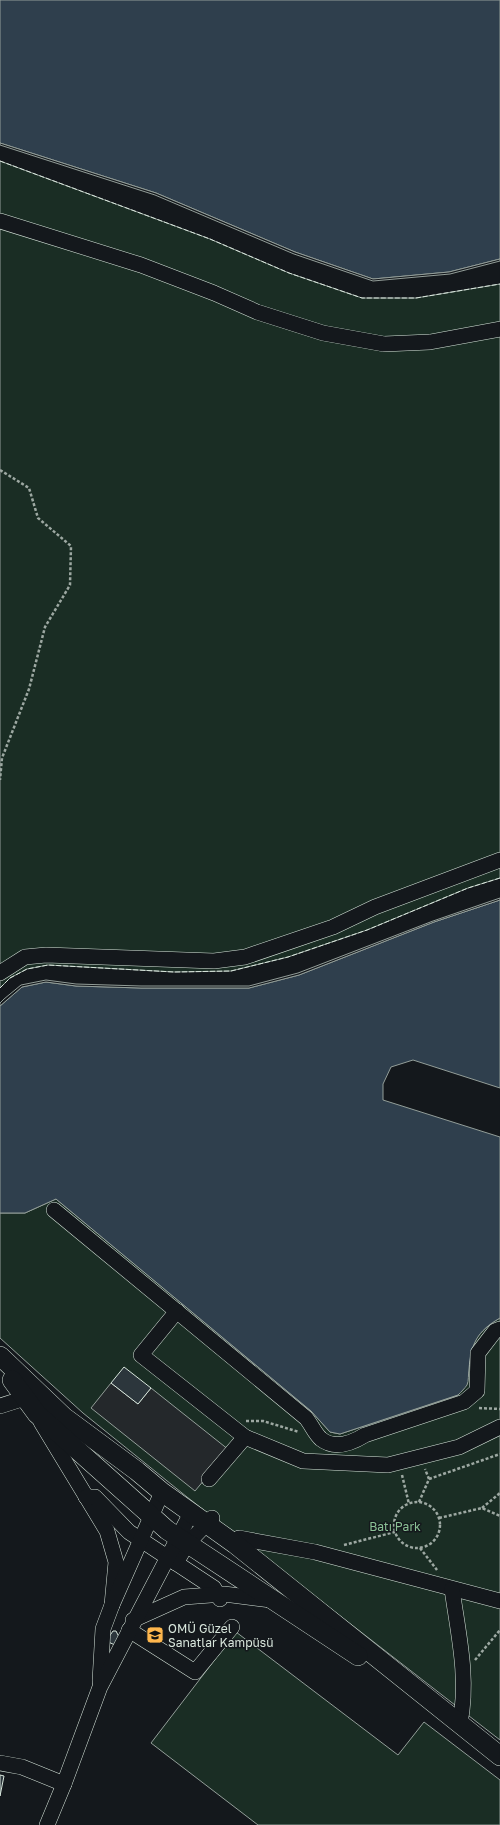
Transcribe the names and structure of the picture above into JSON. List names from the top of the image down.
{
  "parks": ["Batı Park"],
  "places": {
    "school or university": ["OMÜ Güzel Sanatlar Kampüsü"]
  }
}
